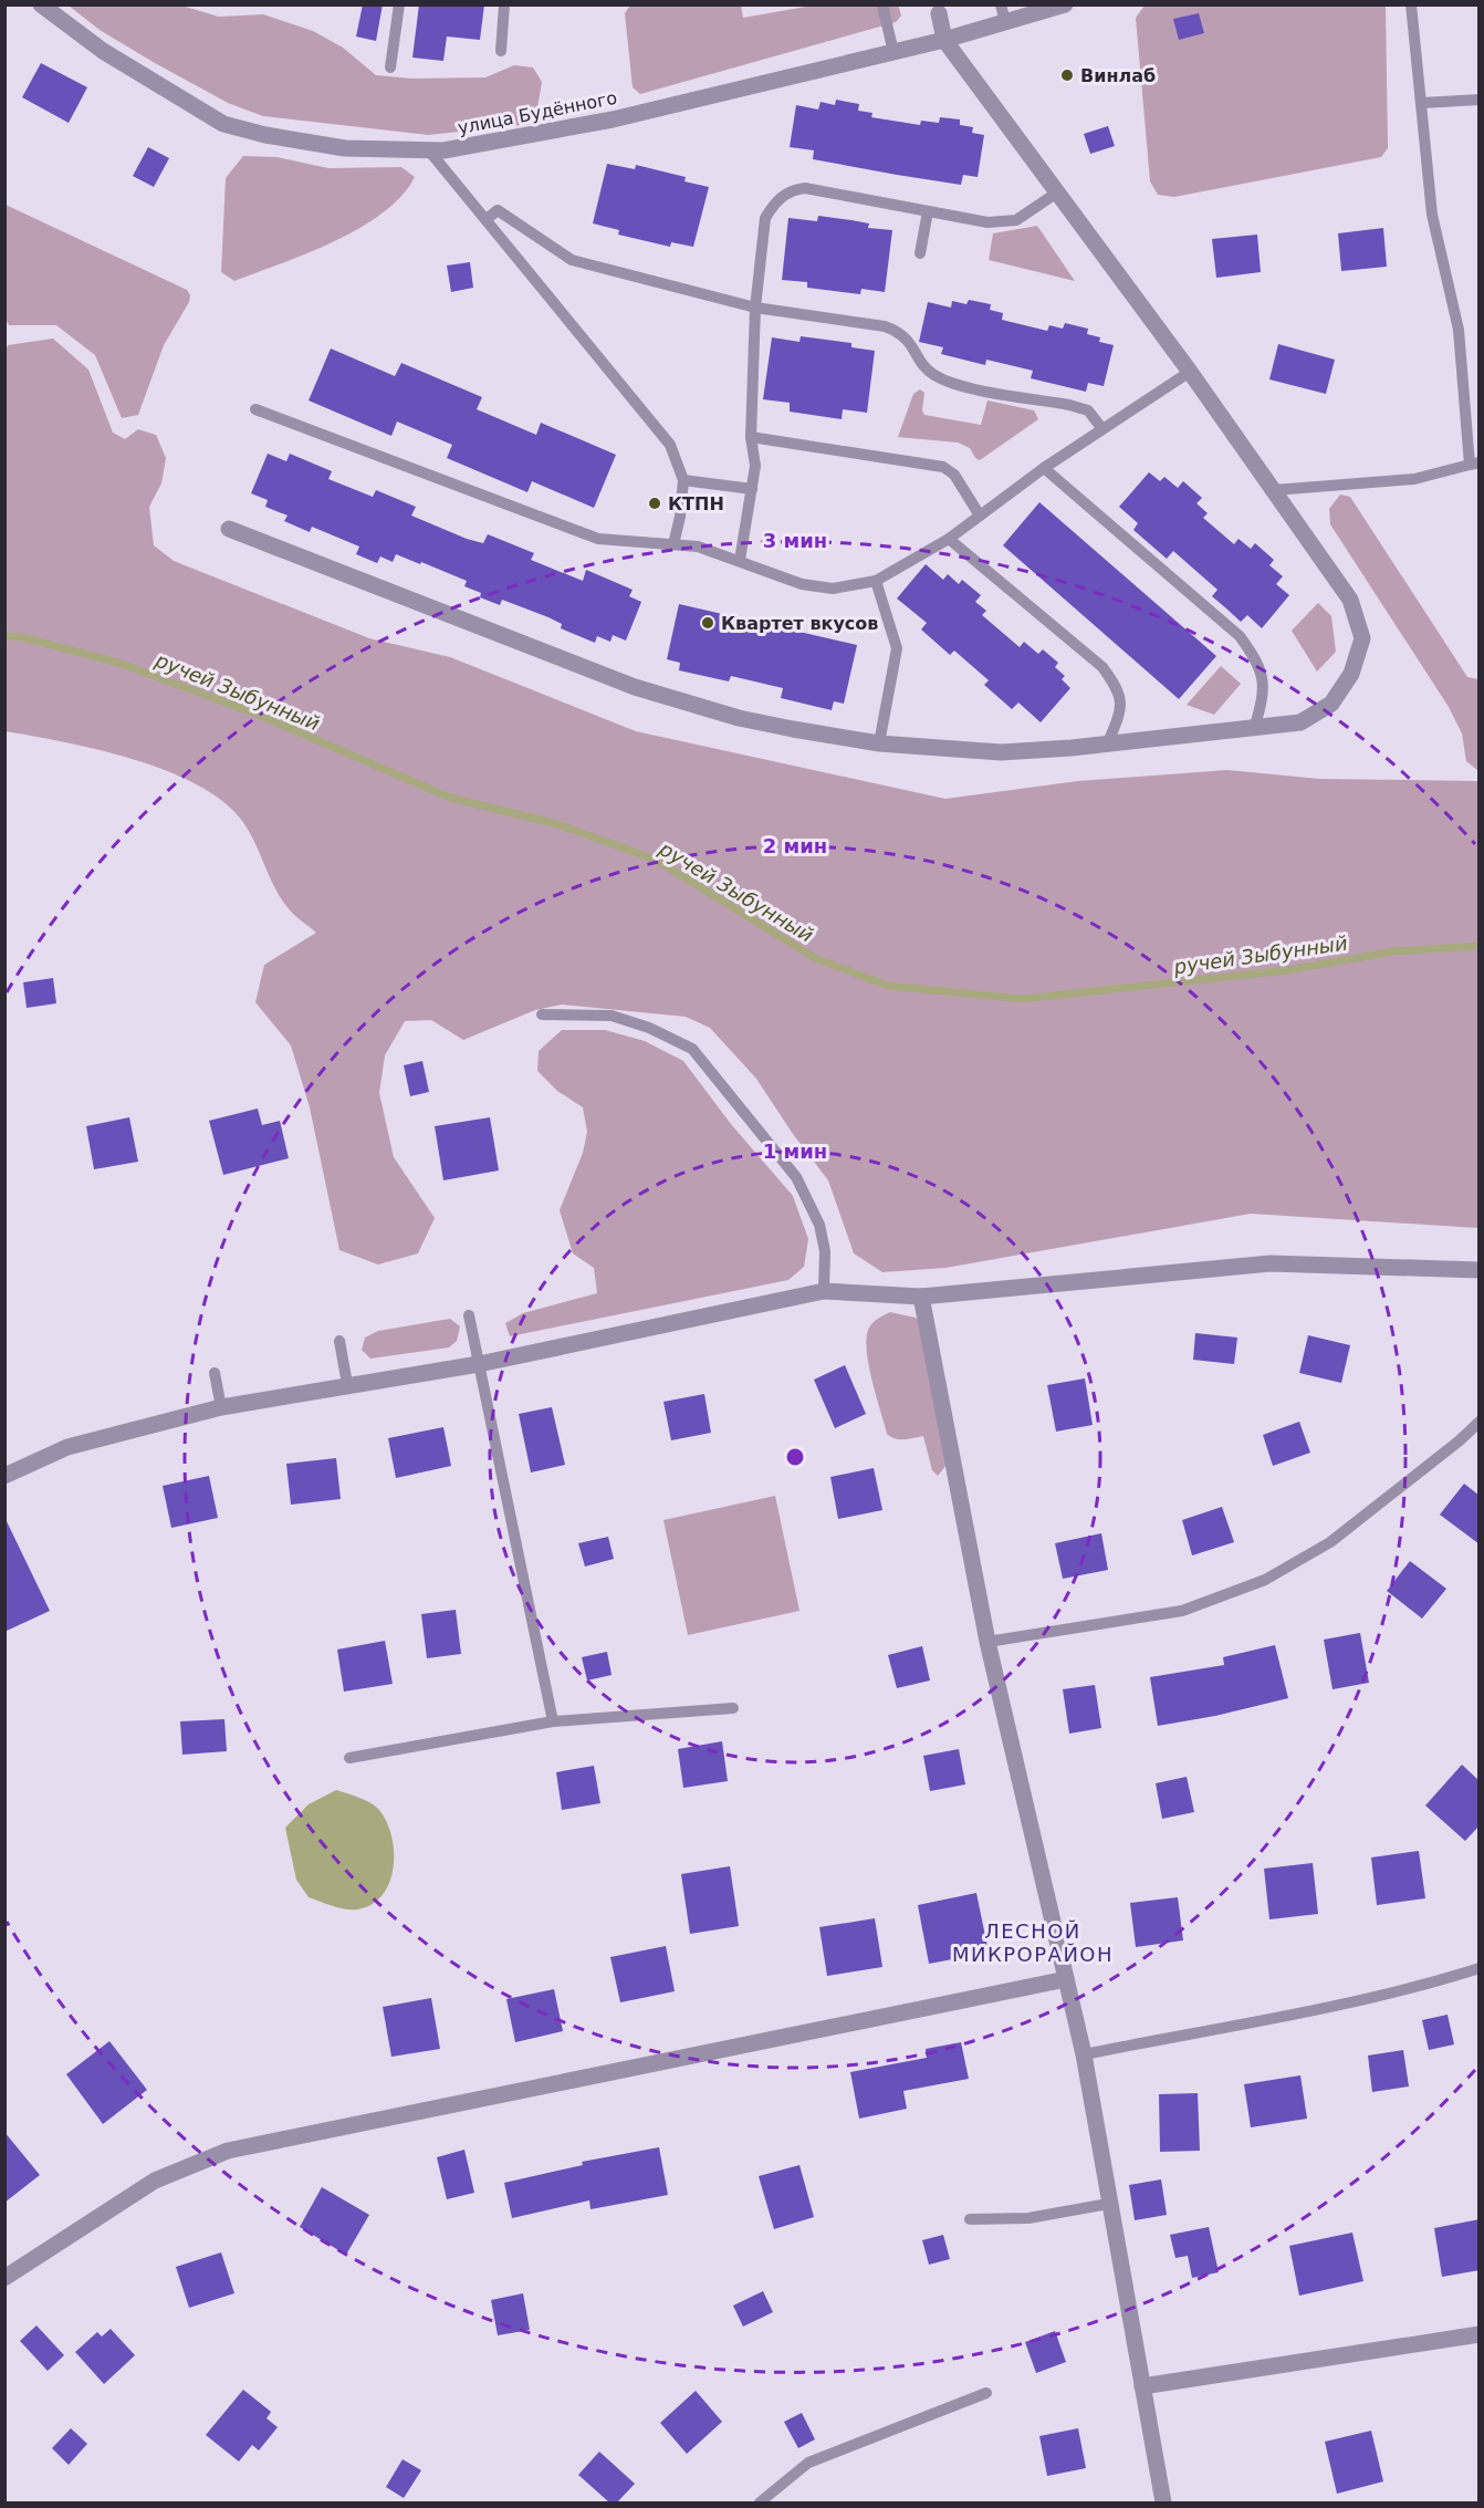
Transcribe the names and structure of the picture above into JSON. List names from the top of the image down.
{
  "streets": {
    "street": ["улица Будённого"]
  },
  "districts": ["ЛЕСНОЙ МИКРОРАЙОН"],
  "water": ["ручей Зыбунный"],
  "places": ["Винлаб", "КТПН", "Квартет вкусов"],
  "rings": ["3 мин", "2 мин", "1 мин"]
}
